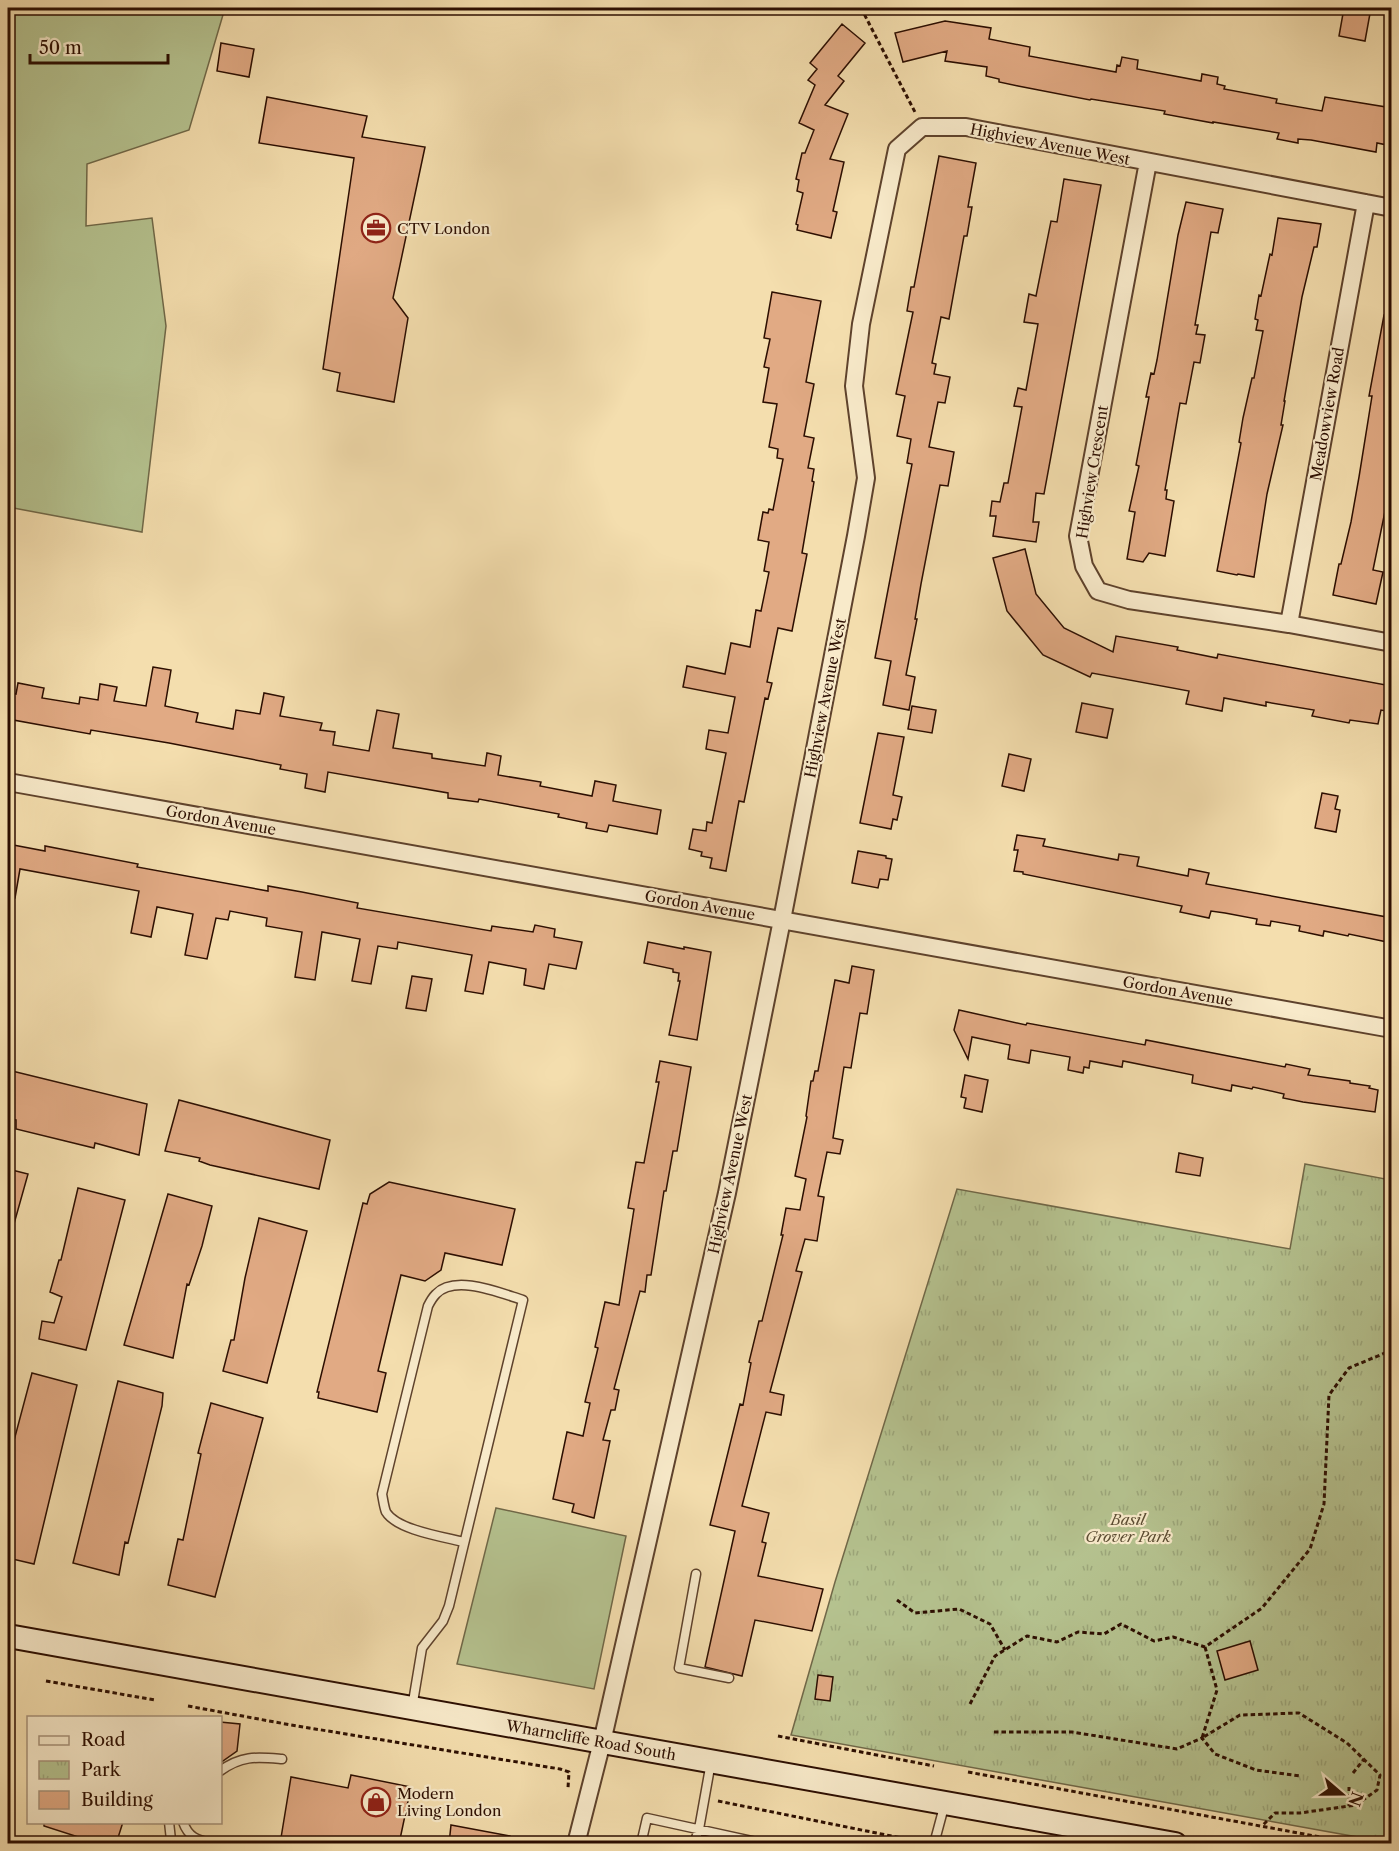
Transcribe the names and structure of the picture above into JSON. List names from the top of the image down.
{
  "streets": {
    "main road": ["Wharncliffe Road South"],
    "street": [
      "Highview Avenue West",
      "Meadowview Road",
      "Highview Crescent",
      "Gordon Avenue"
    ]
  },
  "crossings": [
    ["Highview Avenue West", "Meadowview Road"],
    ["Highview Avenue West", "Highview Crescent"],
    ["Highview Avenue West", "Gordon Avenue"],
    ["Highview Avenue West", "Wharncliffe Road South"],
    ["Meadowview Road", "Highview Crescent"]
  ],
  "parks": ["Basil Grover Park"],
  "places": {
    "office": ["CTV London"],
    "shop": ["Modern Living London"]
  },
  "legend": ["Road", "Park", "Building"],
  "scale_bar": "50 m",
  "north": "right"
}
